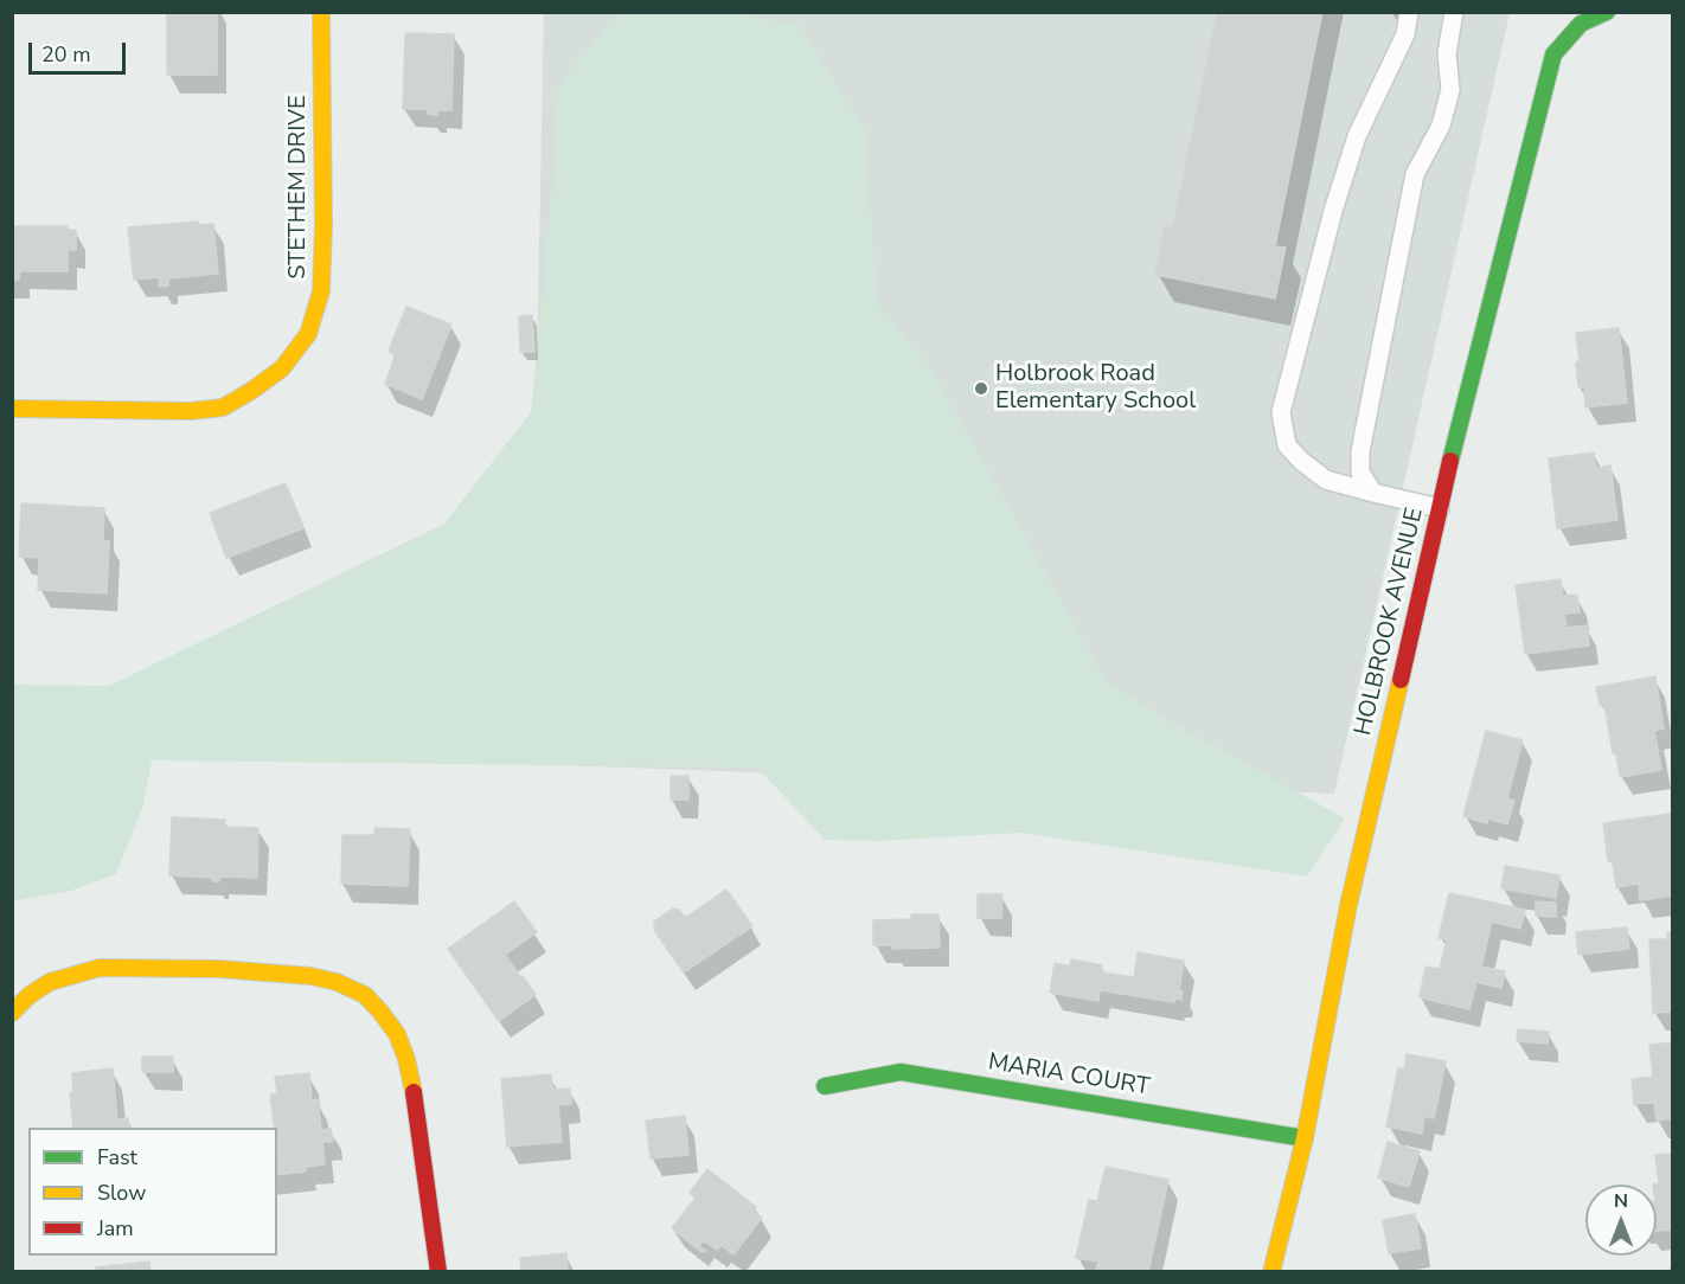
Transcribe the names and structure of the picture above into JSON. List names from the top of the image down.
{
  "streets": {
    "street": ["STETHEM DRIVE", "HOLBROOK AVENUE", "MARIA COURT"]
  },
  "crossings": [
    ["HOLBROOK AVENUE", "MARIA COURT"]
  ],
  "places": ["Holbrook Road Elementary School"],
  "legend": ["Fast", "Slow", "Jam"],
  "scale_bar": "20 m",
  "north": "top"
}
